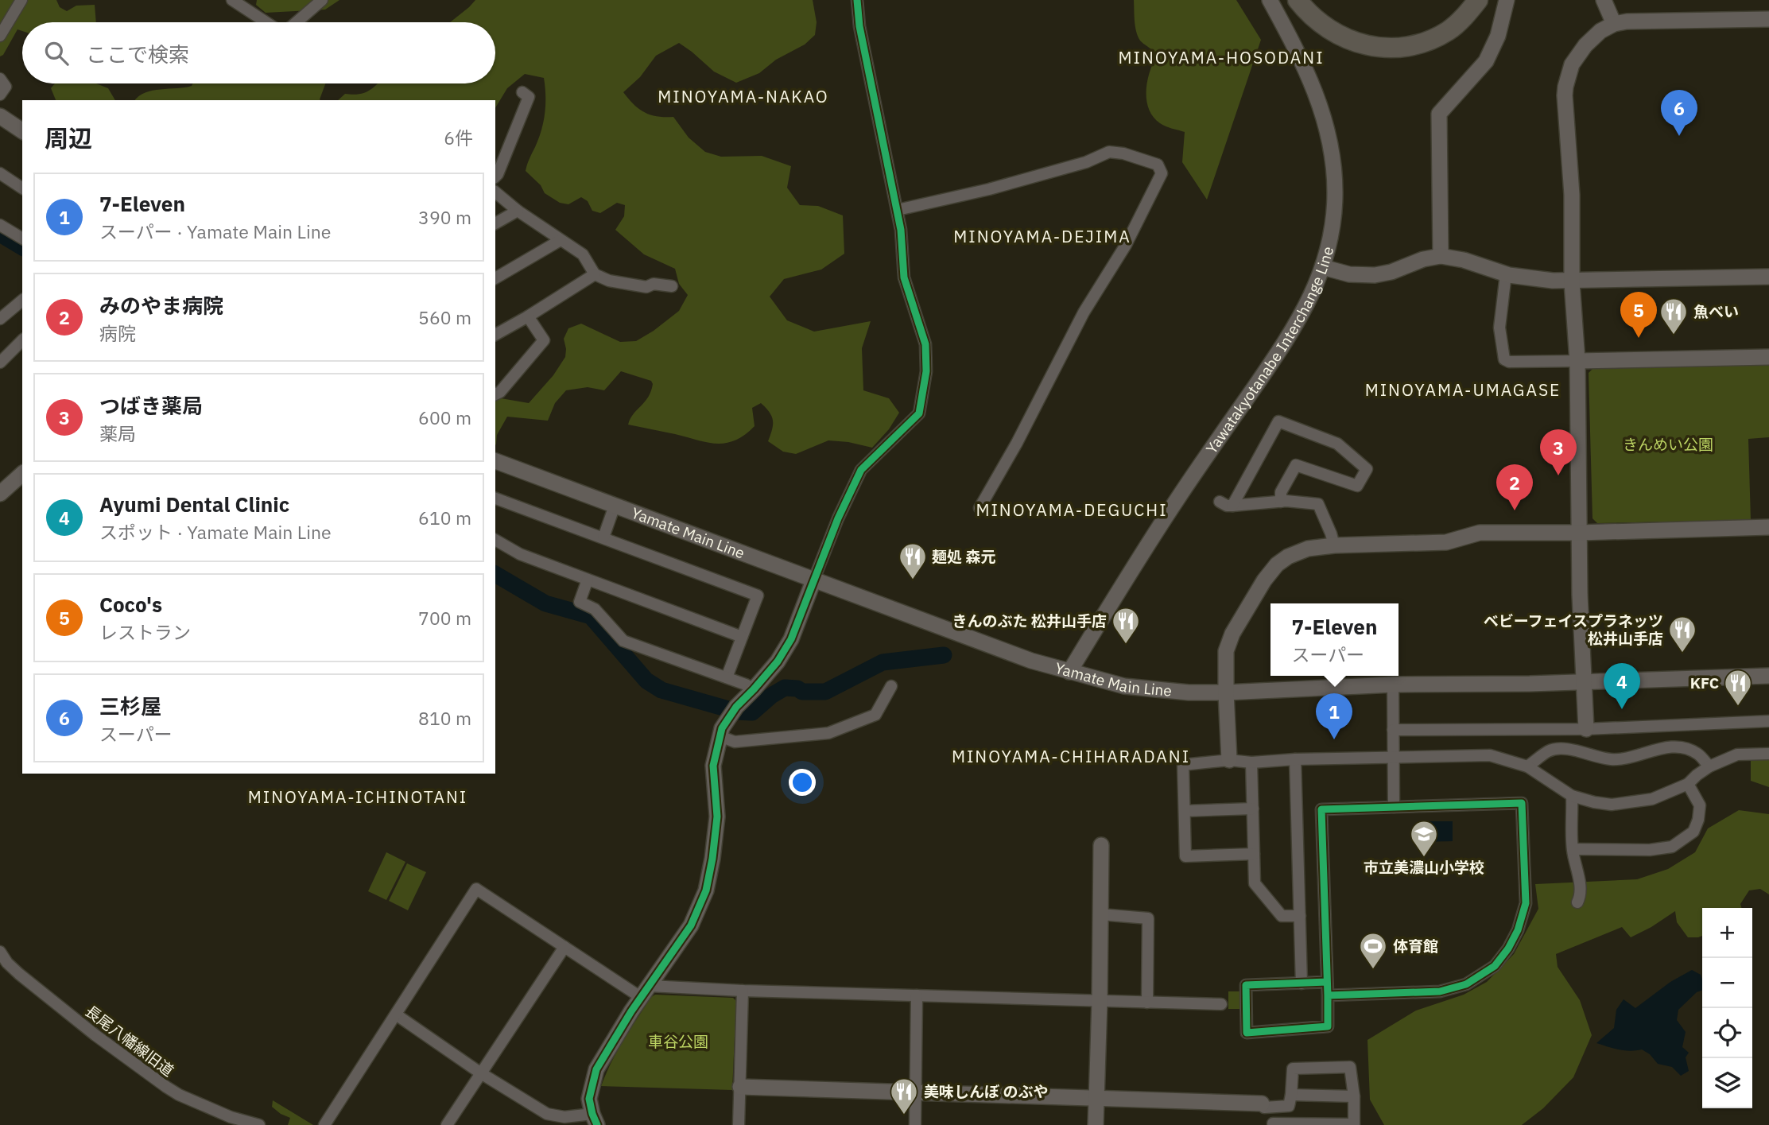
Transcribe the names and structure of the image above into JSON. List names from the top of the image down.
{
  "streets": {
    "street": ["Yawatakyotanabe Interchange Line", "Yamate Main Line", "長尾八幡線旧道"]
  },
  "crossings": [
    ["Yawatakyotanabe Interchange Line", "Yamate Main Line"]
  ],
  "districts": [
    "MINOYAMA-HOSODANI",
    "MINOYAMA-NAKAO",
    "MINOYAMA-DEJIMA",
    "MINOYAMA-UMAGASE",
    "MINOYAMA-DEGUCHI",
    "MINOYAMA-CHIHARADANI",
    "MINOYAMA-ICHINOTANI"
  ],
  "parks": ["きんめい公園", "車谷公園"],
  "places": {
    "restaurant": [
      "魚べい",
      "麺処 森元",
      "きんのぶた 松井山手店",
      "ベビーフェイスプラネッツ 松井山手店",
      "KFC",
      "美味しんぼ のぶや"
    ],
    "school or university": ["市立美濃山小学校"],
    "sports": ["体育館"]
  },
  "page": {
    "search": "ここで検索",
    "pins": [
      "6",
      "5",
      "3",
      "2",
      "4",
      "1"
    ],
    "heading": ["周辺", "6件"],
    "list": [
      {
        "mark": "1",
        "name": "7-Eleven",
        "note": "スーパー · Yamate Main Line",
        "value": "390 m"
      },
      {
        "mark": "2",
        "name": "みのやま病院",
        "note": "病院",
        "value": "560 m"
      },
      {
        "mark": "3",
        "name": "つばき薬局",
        "note": "薬局",
        "value": "600 m"
      },
      {
        "mark": "4",
        "name": "Ayumi Dental Clinic",
        "note": "スポット · Yamate Main Line",
        "value": "610 m"
      },
      {
        "mark": "5",
        "name": "Coco's",
        "note": "レストラン",
        "value": "700 m"
      },
      {
        "mark": "6",
        "name": "三杉屋",
        "note": "スーパー",
        "value": "810 m"
      }
    ],
    "popup": ["7-Eleven", "スーパー"],
    "map_buttons": ["+", "−"]
  }
}
